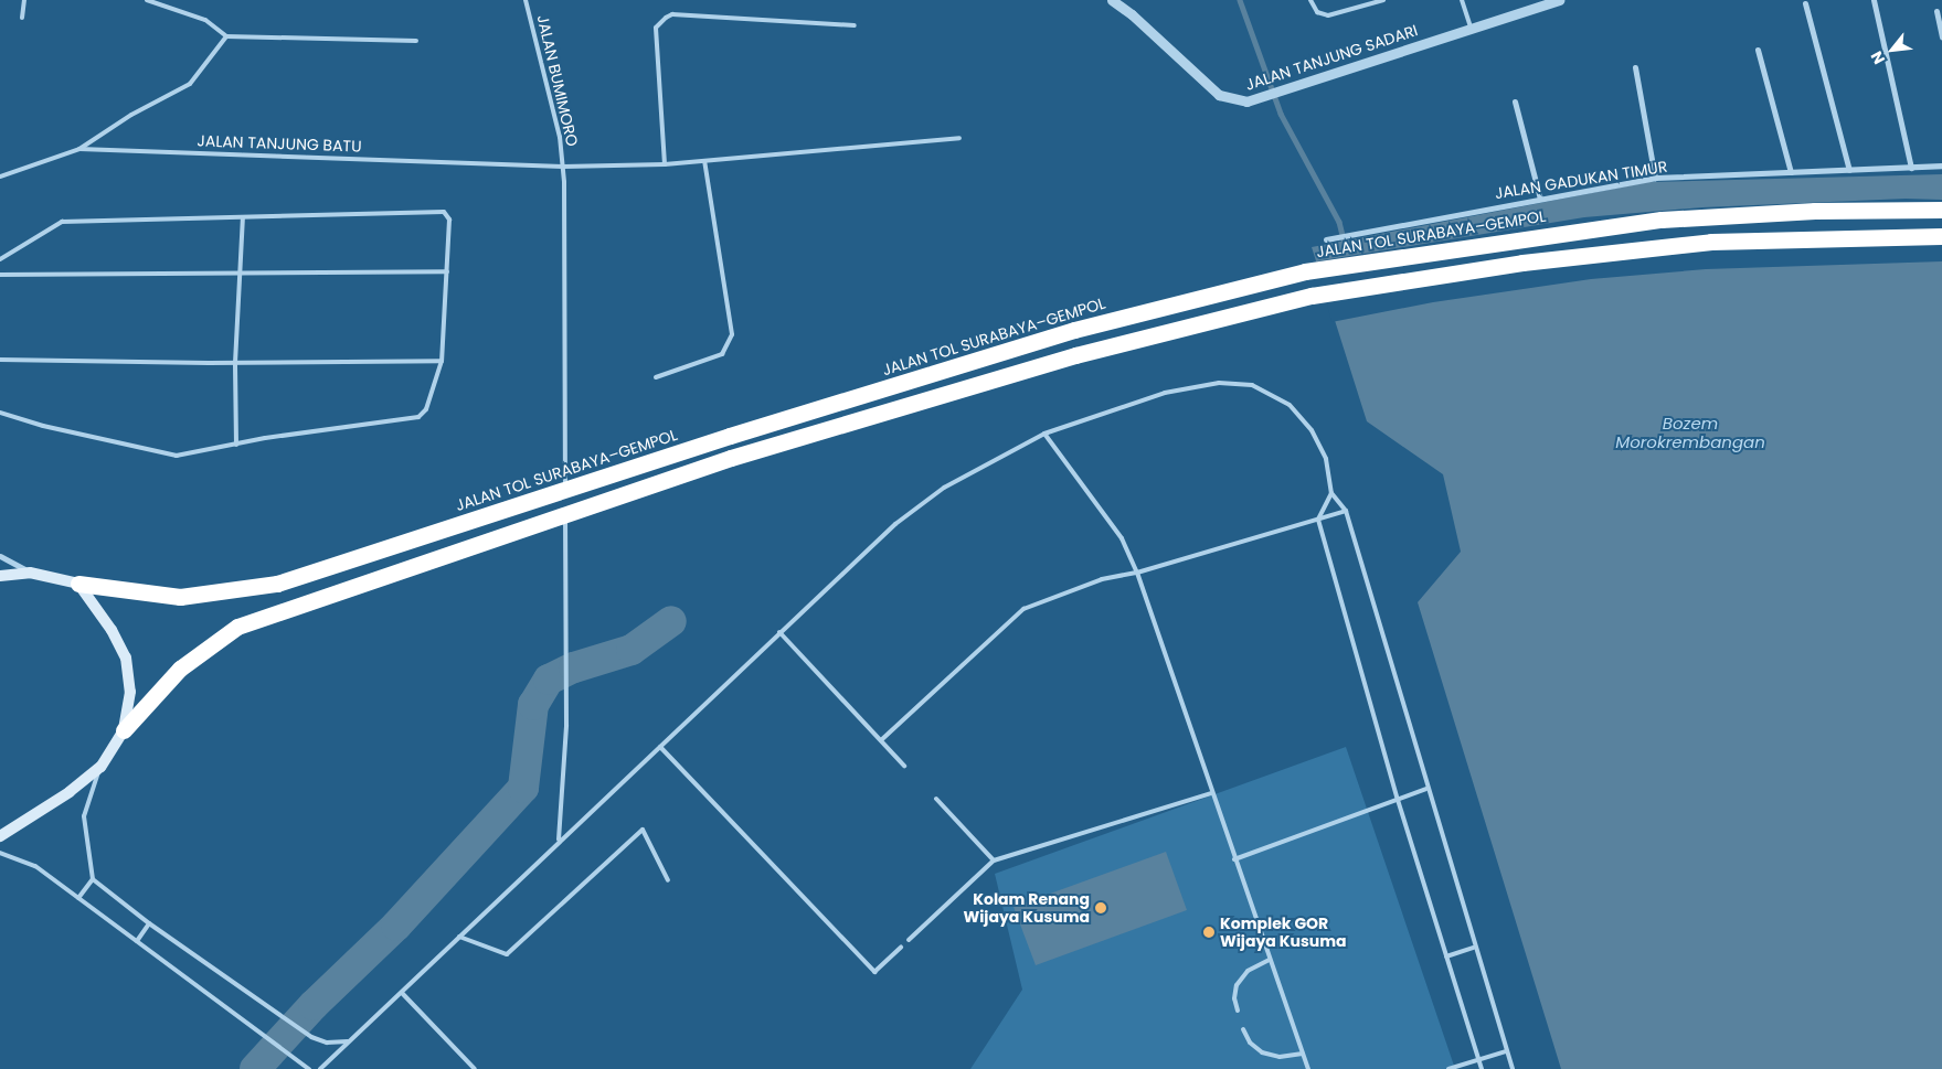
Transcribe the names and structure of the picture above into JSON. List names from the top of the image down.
{
  "streets": {
    "highway": ["JALAN TOL SURABAYA–GEMPOL"],
    "street": ["JALAN TANJUNG SADARI", "JALAN GADUKAN TIMUR"],
    "lane": ["JALAN BUMIMORO", "JALAN TANJUNG BATU"]
  },
  "crossings": [
    ["JALAN BUMIMORO", "JALAN TANJUNG BATU"]
  ],
  "water": ["Bozem Morokrembangan"],
  "places": ["Kolam Renang Wijaya Kusuma", "Komplek GOR Wijaya Kusuma"],
  "north": "bottom left"
}
